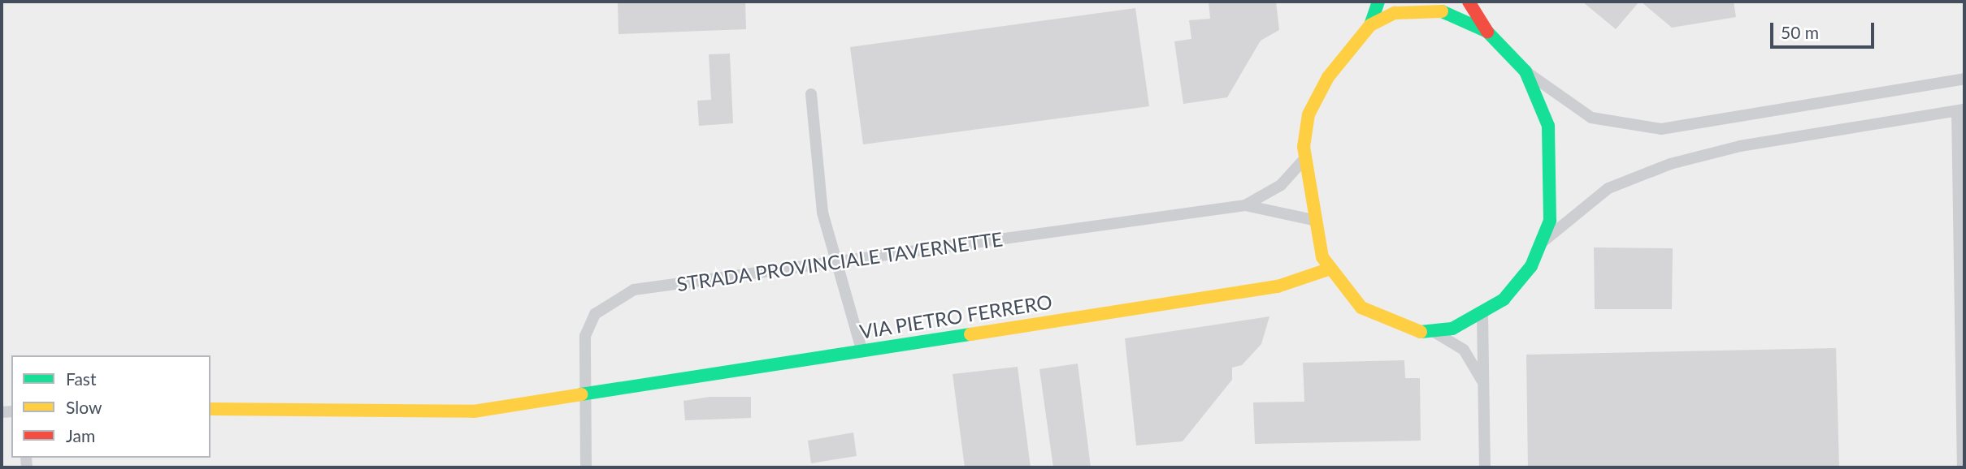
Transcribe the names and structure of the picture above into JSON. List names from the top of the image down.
{
  "streets": {
    "main road": ["VIA PIETRO FERRERO"],
    "street": ["STRADA PROVINCIALE TAVERNETTE"]
  },
  "crossings": [
    ["STRADA PROVINCIALE TAVERNETTE", "VIA PIETRO FERRERO"]
  ],
  "legend": ["Fast", "Slow", "Jam"],
  "scale_bar": "50 m"
}
